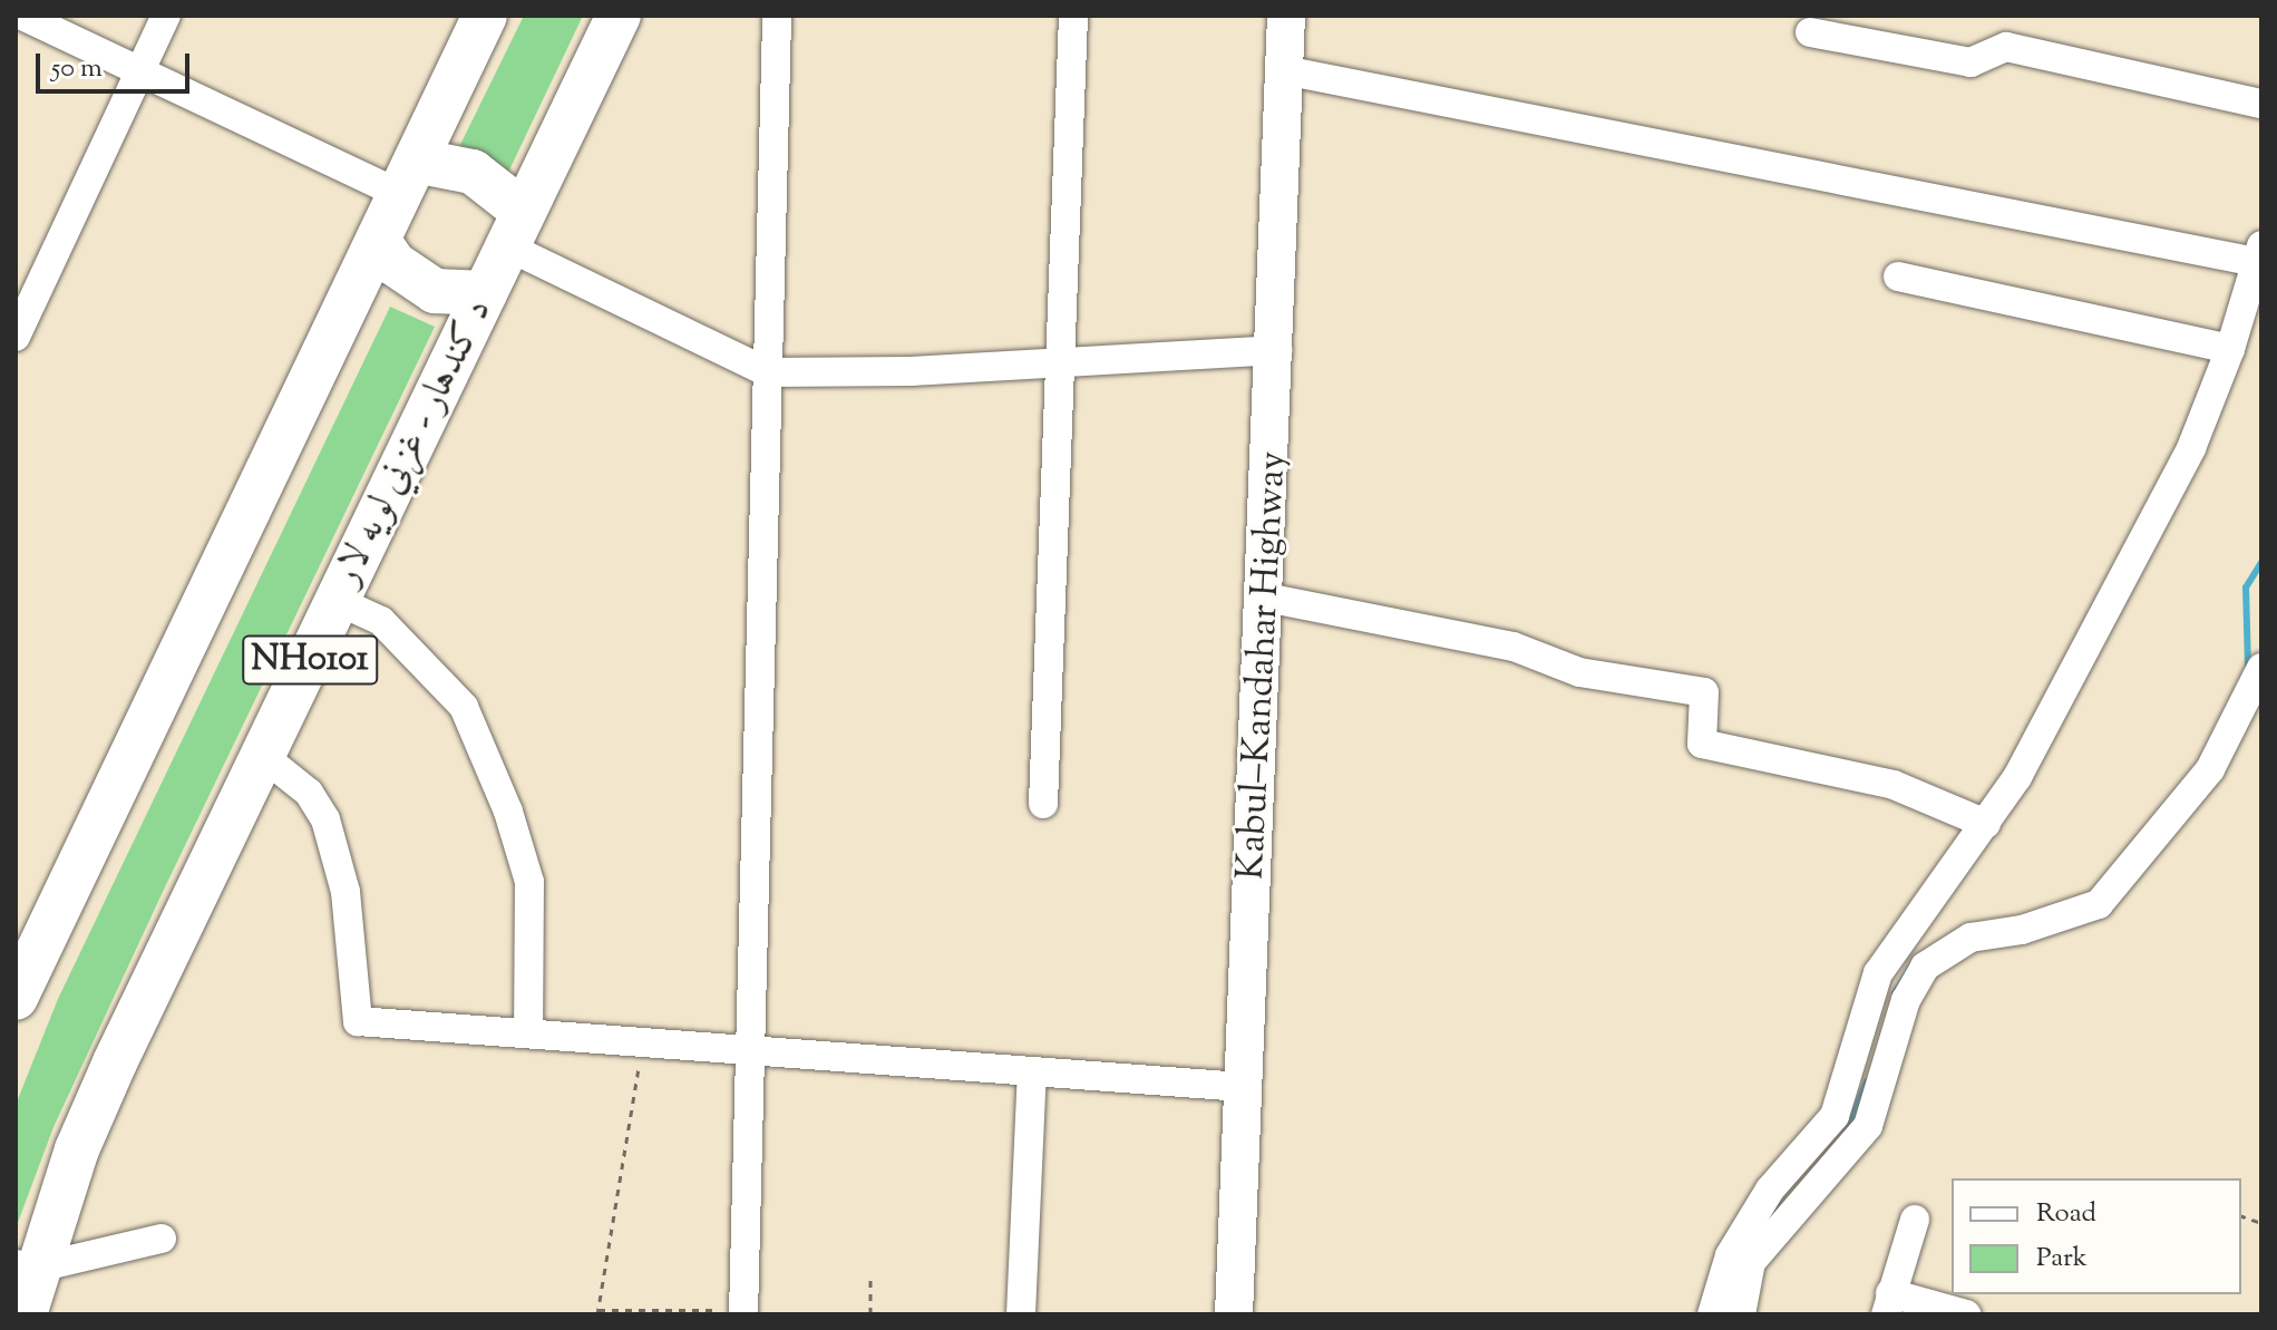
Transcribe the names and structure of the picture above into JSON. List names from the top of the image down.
{
  "streets": {
    "highway": ["د کندهار - غزني لويه لار", "NH0101"],
    "main road": ["Kabul–Kandahar Highway"]
  },
  "crossings": [
    ["د کندهار - غزني لويه لار", "NH0101"]
  ],
  "legend": ["Road", "Park"],
  "scale_bar": "50 m"
}
